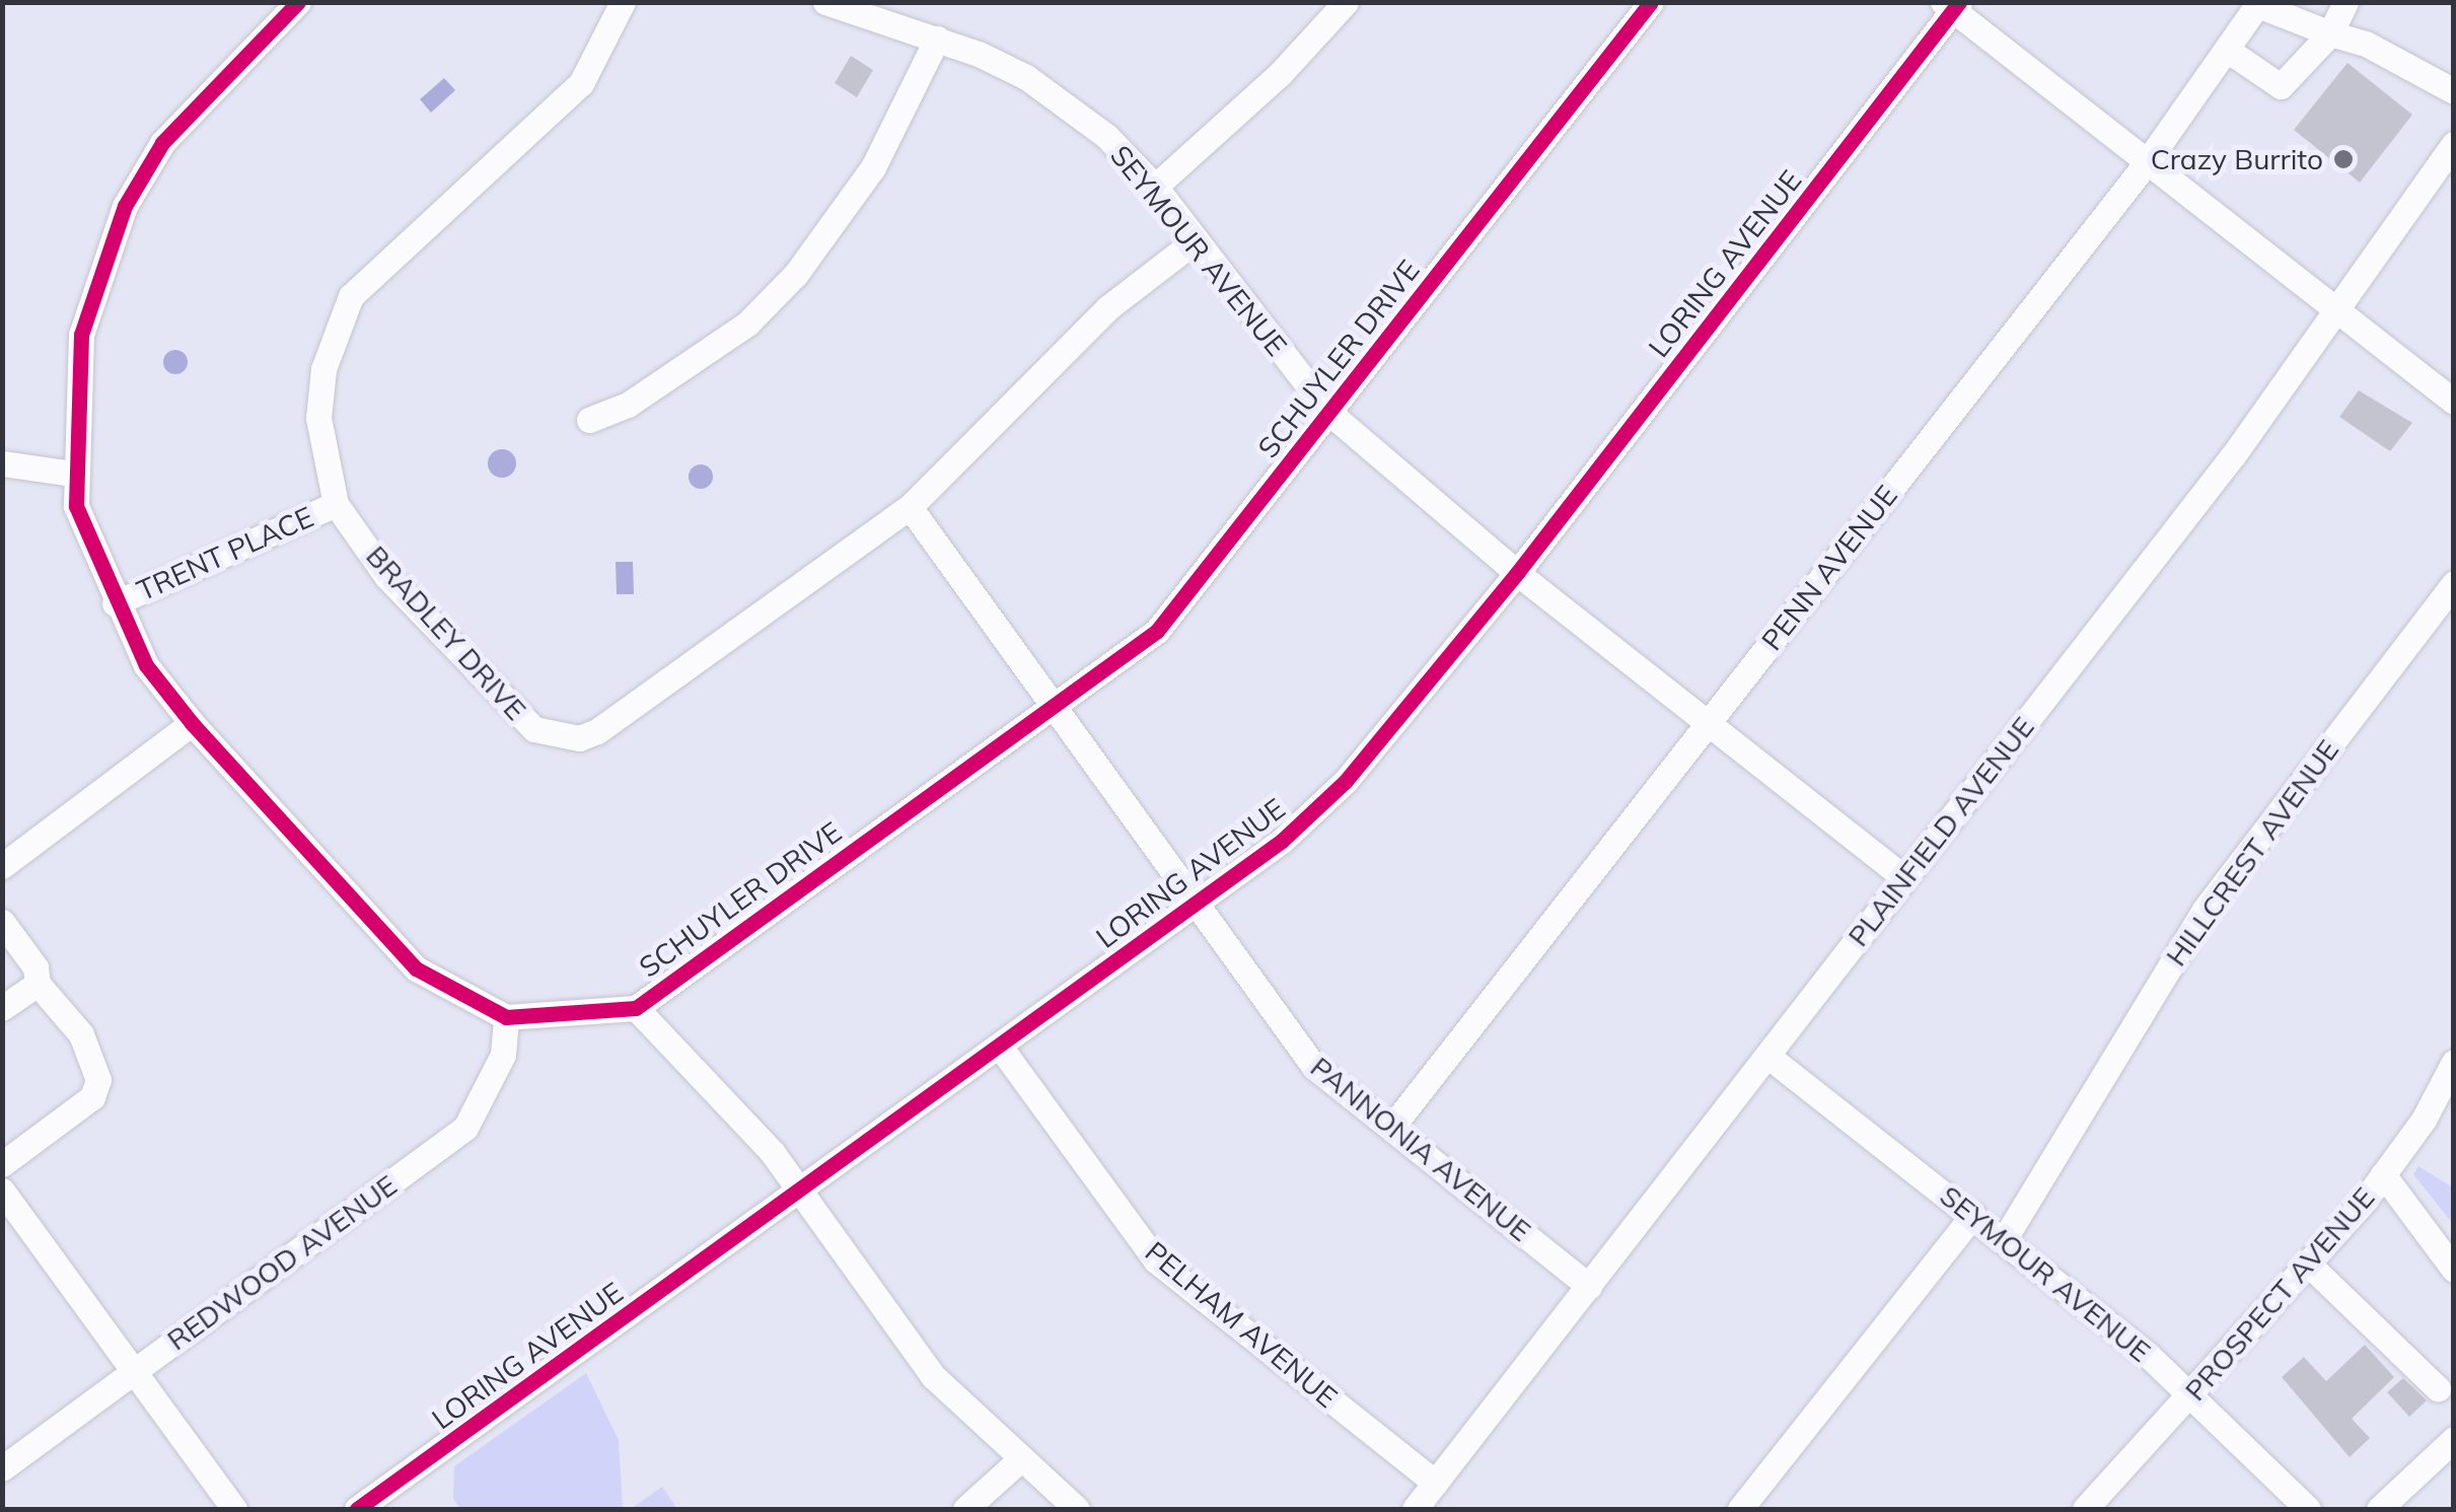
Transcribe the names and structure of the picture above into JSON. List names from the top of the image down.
{
  "streets": {
    "street": [
      "SEYMOUR AVENUE",
      "LORING AVENUE",
      "SCHUYLER DRIVE",
      "TRENT PLACE",
      "PENN AVENUE",
      "BRADLEY DRIVE",
      "PLAINFIELD AVENUE",
      "HILLCREST AVENUE",
      "PANNONIA AVENUE",
      "REDWOOD AVENUE",
      "PROSPECT AVENUE",
      "PELHAM AVENUE"
    ]
  },
  "crossings": [
    ["SEYMOUR AVENUE", "LORING AVENUE"],
    ["SEYMOUR AVENUE", "SCHUYLER DRIVE"],
    ["SEYMOUR AVENUE", "PENN AVENUE"],
    ["SEYMOUR AVENUE", "BRADLEY DRIVE"],
    ["SEYMOUR AVENUE", "PLAINFIELD AVENUE"],
    ["SEYMOUR AVENUE", "HILLCREST AVENUE"],
    ["SEYMOUR AVENUE", "PROSPECT AVENUE"],
    ["LORING AVENUE", "PANNONIA AVENUE"],
    ["LORING AVENUE", "PELHAM AVENUE"],
    ["SCHUYLER DRIVE", "PANNONIA AVENUE"],
    ["SCHUYLER DRIVE", "REDWOOD AVENUE"],
    ["TRENT PLACE", "BRADLEY DRIVE"],
    ["PENN AVENUE", "PANNONIA AVENUE"],
    ["BRADLEY DRIVE", "PANNONIA AVENUE"],
    ["PLAINFIELD AVENUE", "PANNONIA AVENUE"],
    ["PLAINFIELD AVENUE", "PELHAM AVENUE"]
  ],
  "places": ["Crazy Burrito"]
}
